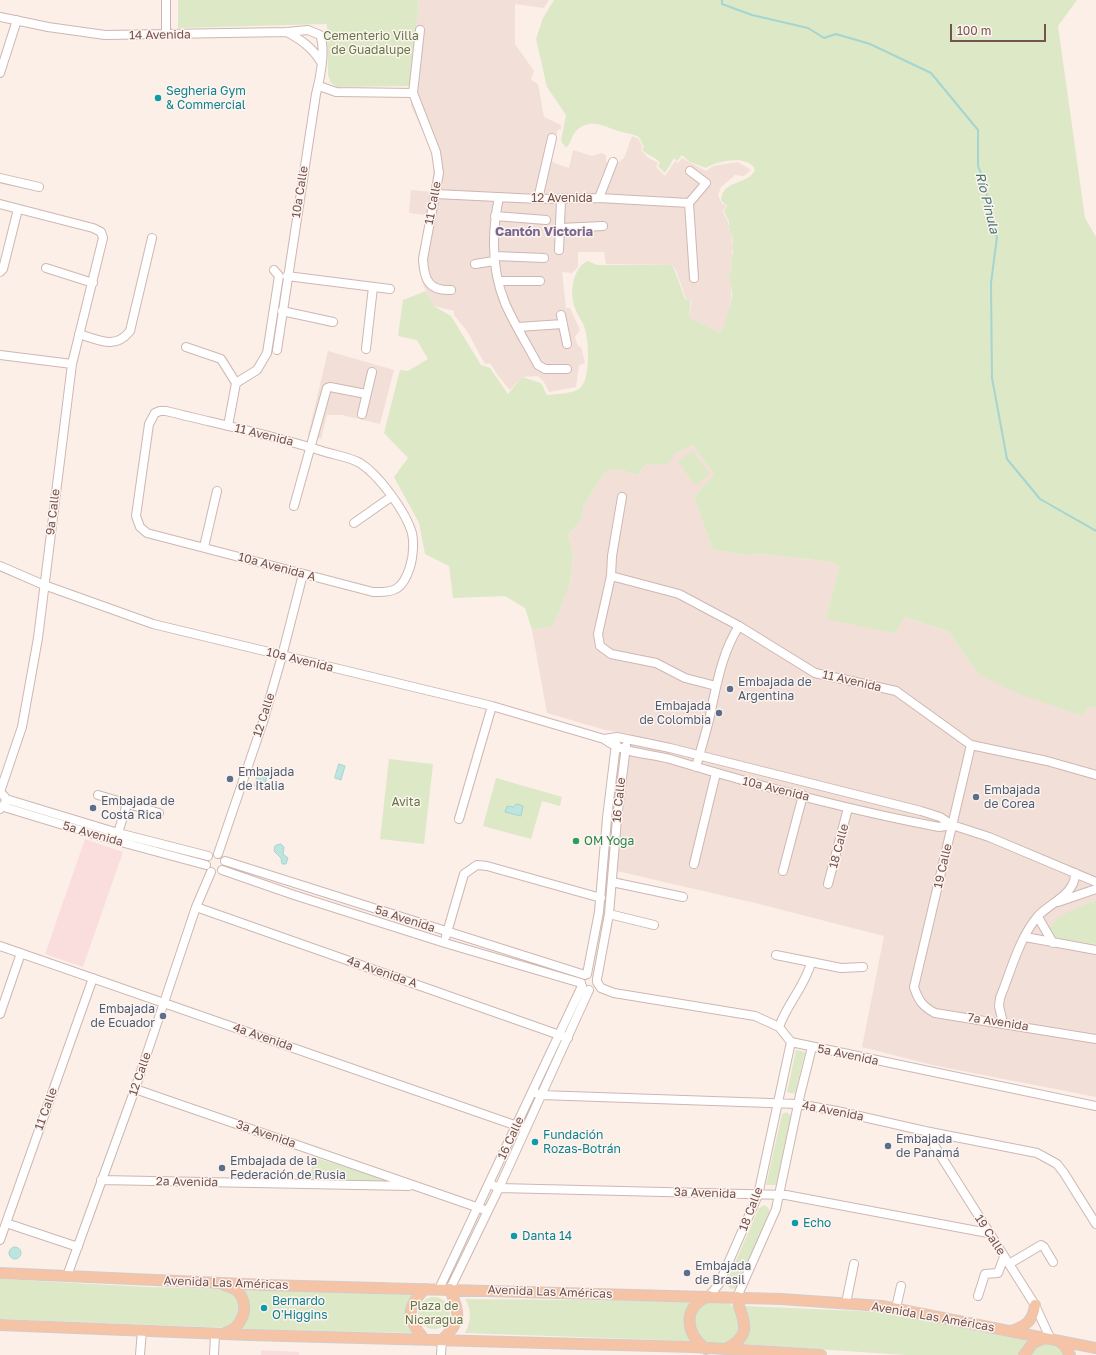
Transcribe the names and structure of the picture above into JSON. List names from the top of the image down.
{
  "streets": {
    "main road": ["18 Calle", "Avenida Las Américas"],
    "street": [
      "14 Avenida",
      "10a Calle",
      "12 Avenida",
      "11 Calle",
      "11 Avenida",
      "9a Calle",
      "10a Avenida A",
      "10a Avenida",
      "12 Calle",
      "16 Calle",
      "5a Avenida",
      "19 Calle",
      "4a Avenida A",
      "7a Avenida",
      "4a Avenida",
      "3a Avenida",
      "2a Avenida"
    ]
  },
  "crossings": [
    ["14 Avenida", "10a Calle"],
    ["12 Avenida", "11 Calle"],
    ["11 Calle", "4a Avenida"],
    ["11 Avenida", "10a Avenida A"],
    ["11 Avenida", "19 Calle"],
    ["9a Calle", "10a Avenida"],
    ["10a Avenida A", "12 Calle"],
    ["10a Avenida", "12 Calle"],
    ["10a Avenida", "16 Calle"],
    ["10a Avenida", "18 Calle"],
    ["10a Avenida", "19 Calle"],
    ["12 Calle", "5a Avenida"],
    ["12 Calle", "4a Avenida A"],
    ["12 Calle", "4a Avenida"],
    ["12 Calle", "3a Avenida"],
    ["12 Calle", "2a Avenida"],
    ["12 Calle", "Avenida Las Américas"],
    ["16 Calle", "5a Avenida"],
    ["16 Calle", "4a Avenida A"],
    ["16 Calle", "4a Avenida"],
    ["16 Calle", "3a Avenida"],
    ["16 Calle", "Avenida Las Américas"],
    ["5a Avenida", "18 Calle"],
    ["18 Calle", "4a Avenida"],
    ["18 Calle", "3a Avenida"],
    ["18 Calle", "Avenida Las Américas"],
    ["19 Calle", "7a Avenida"],
    ["19 Calle", "4a Avenida"],
    ["19 Calle", "3a Avenida"],
    ["19 Calle", "Avenida Las Américas"],
    ["3a Avenida", "2a Avenida"]
  ],
  "districts": ["Cantón Victoria"],
  "water": ["Río Pinula"],
  "parks": ["Cementerio Villa de Guadalupe", "Avita", "Plaza de Nicaragua"],
  "places": [
    "Segheria Gym & Commercial",
    "Embajada de Argentina",
    "Embajada de Colombia",
    "Embajada de Italia",
    "Embajada de Corea",
    "Embajada de Costa Rica",
    "OM Yoga",
    "Embajada de Ecuador",
    "Fundación Rozas-Botrán",
    "Embajada de Panamá",
    "Embajada de la Federación de Rusia",
    "Echo",
    "Danta 14",
    "Embajada de Brasil",
    "Bernardo O'Higgins"
  ],
  "scale_bar": "100 m"
}
